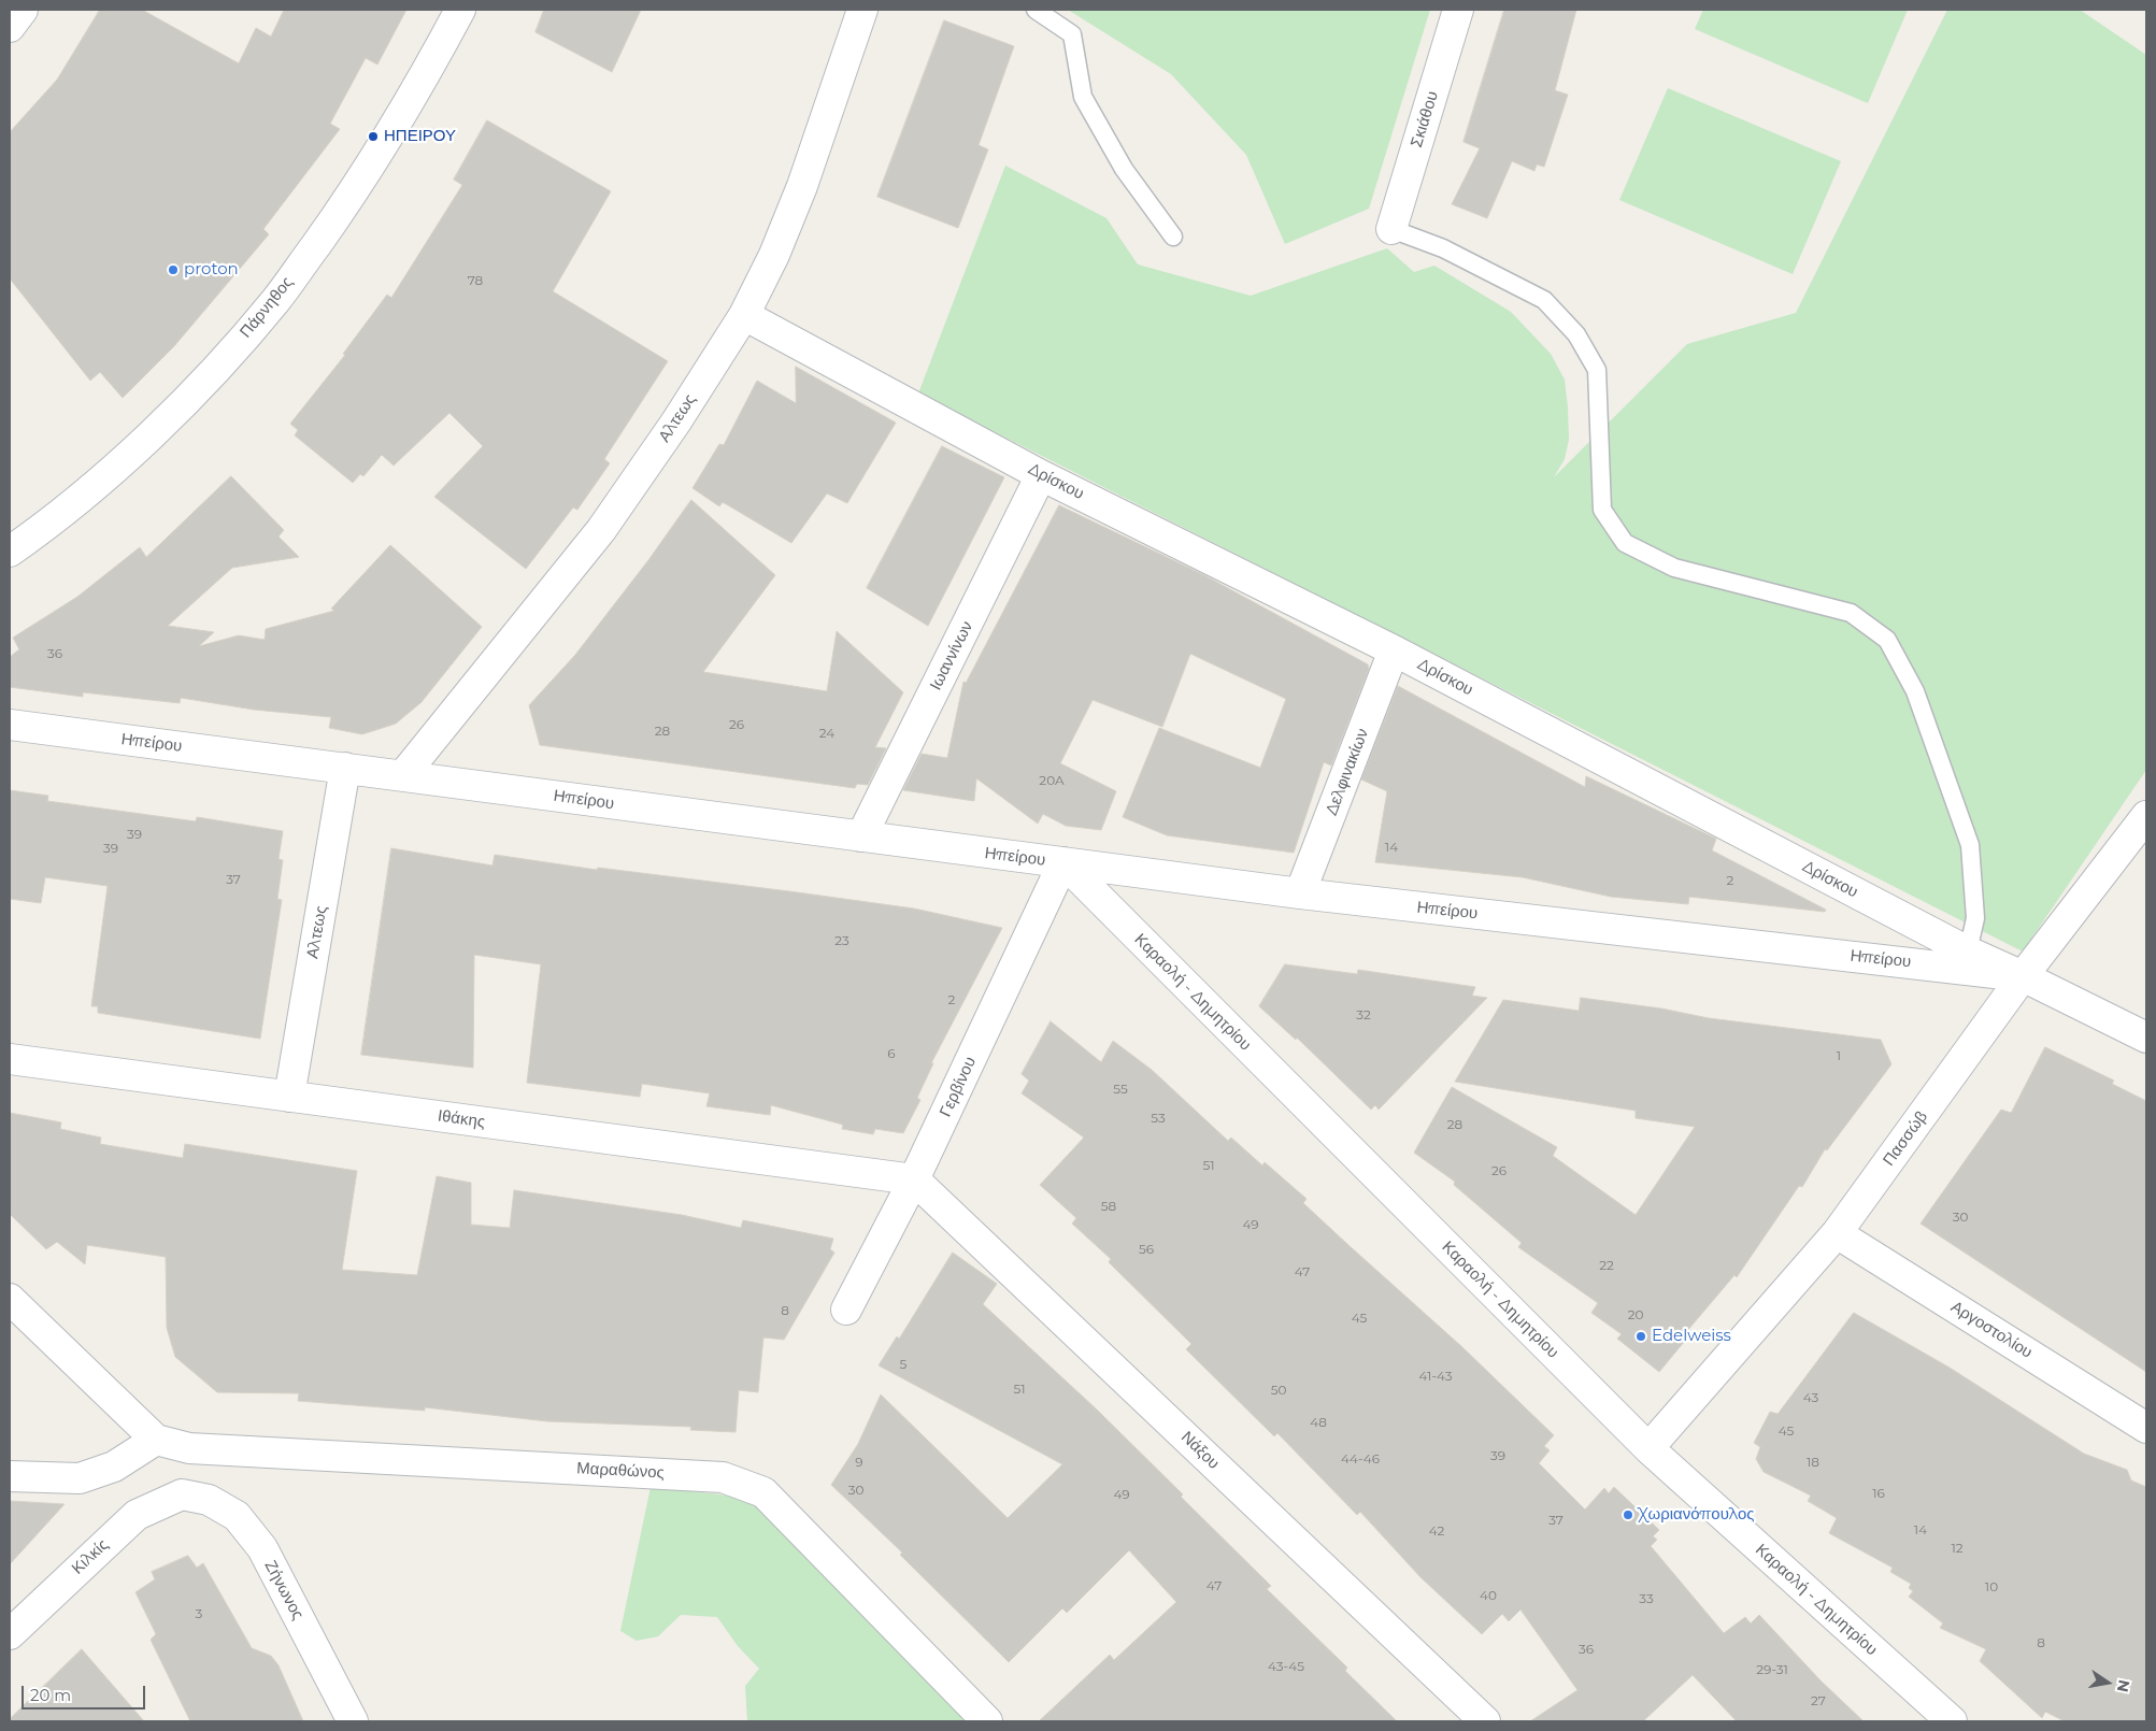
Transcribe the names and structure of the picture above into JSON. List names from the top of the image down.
{
  "streets": {
    "street": [
      "Σκιάθου",
      "Πάρνηθος",
      "Αλτεως",
      "Δρίσκου",
      "Ιωαννίνων",
      "Ηπείρου",
      "Δελφινακίων",
      "Καραολή - Δημητρίου",
      "Γερβίνου",
      "Ιθάκης",
      "Πασσώβ",
      "Αργοστολίου",
      "Νάξου",
      "Μαραθώνος",
      "Κιλκίς",
      "Ζήνωνος"
    ]
  },
  "crossings": [
    ["Αλτεως", "Δρίσκου"],
    ["Αλτεως", "Ηπείρου"],
    ["Αλτεως", "Ιθάκης"],
    ["Δρίσκου", "Ιωαννίνων"],
    ["Δρίσκου", "Ηπείρου"],
    ["Δρίσκου", "Δελφινακίων"],
    ["Δρίσκου", "Πασσώβ"],
    ["Ιωαννίνων", "Ηπείρου"],
    ["Ηπείρου", "Δελφινακίων"],
    ["Ηπείρου", "Καραολή - Δημητρίου"],
    ["Ηπείρου", "Γερβίνου"],
    ["Ηπείρου", "Πασσώβ"],
    ["Καραολή - Δημητρίου", "Γερβίνου"],
    ["Καραολή - Δημητρίου", "Πασσώβ"],
    ["Γερβίνου", "Ιθάκης"],
    ["Γερβίνου", "Νάξου"],
    ["Ιθάκης", "Νάξου"],
    ["Πασσώβ", "Αργοστολίου"],
    ["Κιλκίς", "Ζήνωνος"]
  ],
  "places": [
    "ΗΠΕΙΡΟΥ",
    "proton",
    "Edelweiss",
    "Χωριανόπουλος"
  ],
  "house_numbers": [
    "78",
    "36",
    "26",
    "28",
    "24",
    "20A",
    "39",
    "14",
    "39",
    "37",
    "2",
    "23",
    "2",
    "32",
    "6",
    "1",
    "55",
    "53",
    "28",
    "51",
    "26",
    "58",
    "30",
    "49",
    "56",
    "22",
    "47",
    "8",
    "20",
    "45",
    "5",
    "41-43",
    "51",
    "50",
    "43",
    "48",
    "45",
    "39",
    "44-46",
    "9",
    "18",
    "30",
    "16",
    "49",
    "37",
    "14",
    "42",
    "12",
    "47",
    "10",
    "40",
    "33",
    "3",
    "8",
    "36",
    "43-45",
    "29-31",
    "27"
  ],
  "scale_bar": "20 m",
  "north": "right"
}
